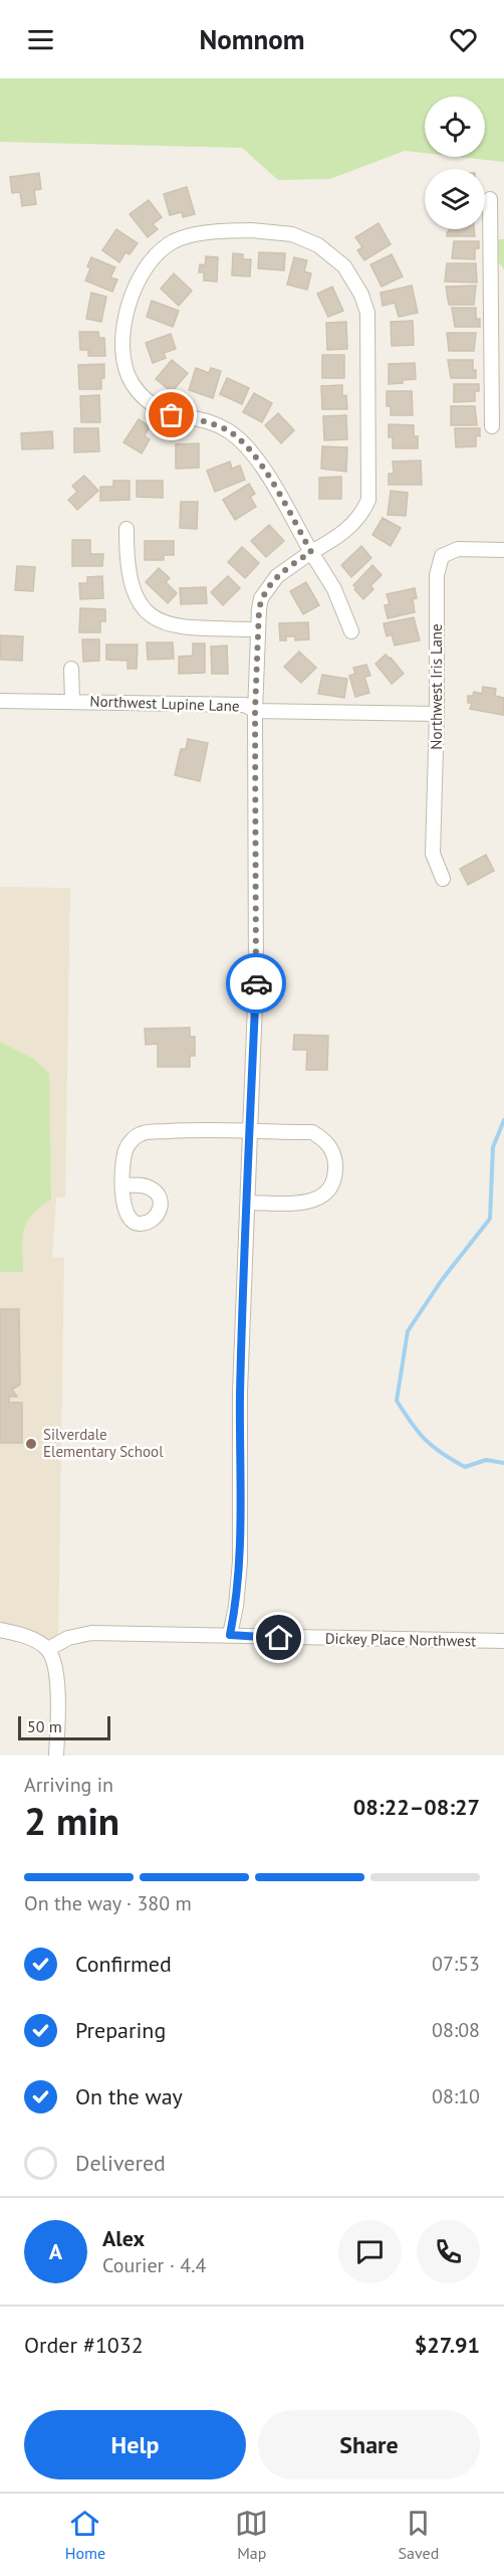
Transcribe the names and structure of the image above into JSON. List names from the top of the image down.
{
  "streets": {
    "street": ["Northwest Iris Lane", "Northwest Lupine Lane", "Dickey Place Northwest"]
  },
  "crossings": [
    ["Northwest Iris Lane", "Northwest Lupine Lane"]
  ],
  "places": ["Silverdale Elementary School"],
  "scale_bar": "50 m",
  "page": {
    "header": "Nomnom",
    "scale": "50 m",
    "heading": ["2 min", "Arriving in", "08:22–08:27"],
    "panel": [
      "Alex",
      "Courier · 4.4",
      "Order #1032",
      "$27.91"
    ],
    "bar": "On the way · 380 m",
    "list": [
      ["Confirmed", "07:53"],
      ["Preparing", "08:08"],
      ["On the way", "08:10"],
      "Delivered"
    ],
    "round": "A",
    "buttons": ["Help", "Share"],
    "tabs": ["Home", "Map", "Saved"]
  }
}
